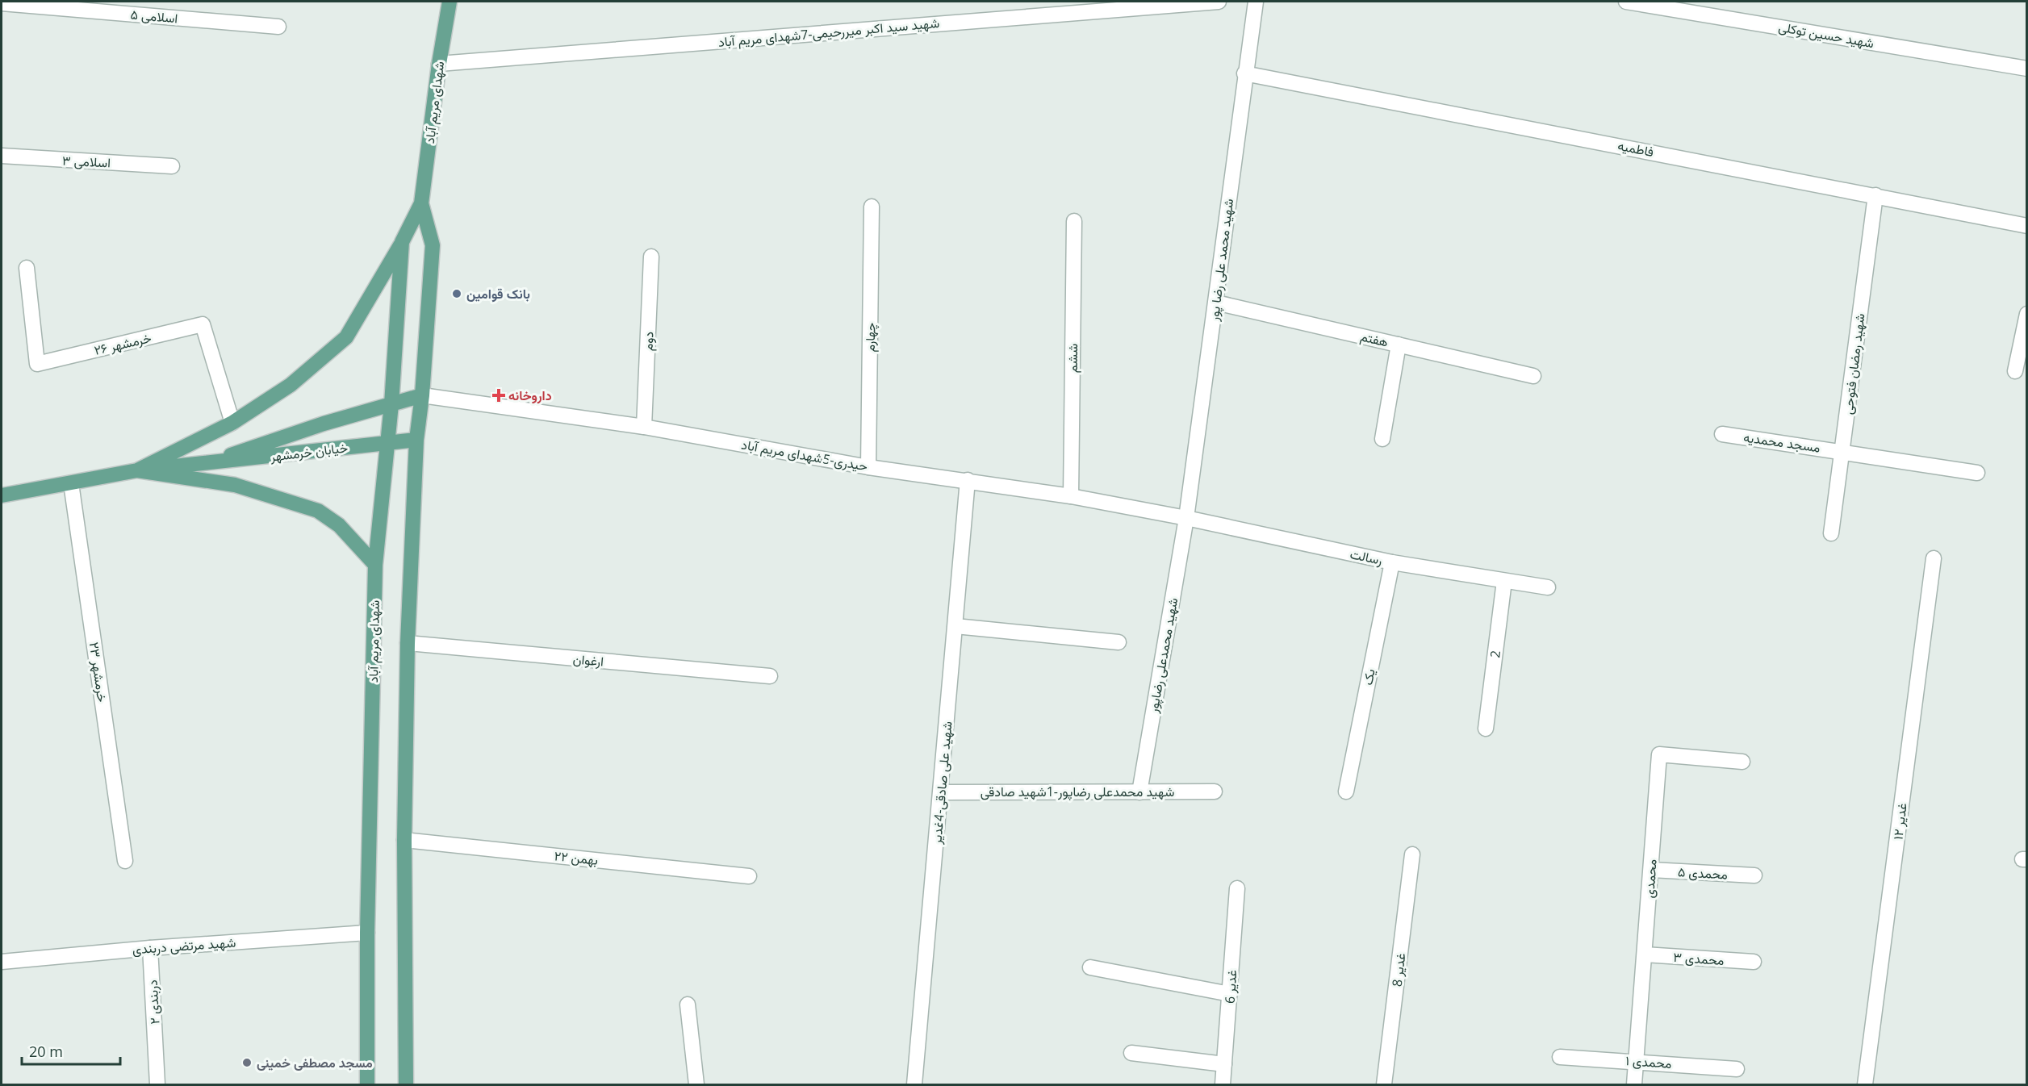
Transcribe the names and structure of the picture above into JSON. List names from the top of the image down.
{
  "streets": {
    "main road": ["شهدای مریم آباد", "خیابان خرمشهر"],
    "street": [
      "اسلامی ۵",
      "شهید سید اکبر میررحیمی-7شهدای مریم آباد",
      "شهید حسین توکلی",
      "فاطمیه",
      "اسلامی ۳",
      "شهید محمد علی رضا پور",
      "چهارم",
      "هفتم",
      "دوم",
      "خرمشهر ۲۶",
      "ششم",
      "شهید رمضان فتوحی",
      "مسجد محمدیه",
      "حیدری-5شهدای مریم آباد",
      "رسالت",
      "2",
      "شهید محمدعلی رضاپور",
      "ارغوان",
      "خرمشهر ۲۳",
      "یک",
      "شهید علی صادقی-4غدیر",
      "شهید محمدعلی رضاپور-1شهید صادقی",
      "غدیر ۱۲",
      "۲۲ بهمن",
      "محمدی ۵",
      "محمدی",
      "شهید مرتضی دربندی",
      "محمدی ۳",
      "غدیر 8",
      "غدیر 6",
      "دربندی ۲",
      "محمدی ۱"
    ]
  },
  "crossings": [
    ["شهید سید اکبر میررحیمی-7شهدای مریم آباد", "شهدای مریم آباد"],
    ["شهدای مریم آباد", "خیابان خرمشهر"],
    ["شهدای مریم آباد", "حیدری-5شهدای مریم آباد"],
    ["شهدای مریم آباد", "ارغوان"],
    ["شهدای مریم آباد", "۲۲ بهمن"],
    ["شهدای مریم آباد", "شهید مرتضی دربندی"],
    ["فاطمیه", "شهید محمد علی رضا پور"],
    ["فاطمیه", "شهید رمضان فتوحی"],
    ["شهید محمد علی رضا پور", "هفتم"],
    ["شهید محمد علی رضا پور", "حیدری-5شهدای مریم آباد"],
    ["شهید محمد علی رضا پور", "رسالت"],
    ["شهید محمد علی رضا پور", "شهید محمدعلی رضاپور"],
    ["چهارم", "حیدری-5شهدای مریم آباد"],
    ["دوم", "حیدری-5شهدای مریم آباد"],
    ["ششم", "حیدری-5شهدای مریم آباد"],
    ["شهید رمضان فتوحی", "مسجد محمدیه"],
    ["خیابان خرمشهر", "حیدری-5شهدای مریم آباد"],
    ["خیابان خرمشهر", "خرمشهر ۲۳"],
    ["حیدری-5شهدای مریم آباد", "رسالت"],
    ["حیدری-5شهدای مریم آباد", "شهید محمدعلی رضاپور"],
    ["حیدری-5شهدای مریم آباد", "شهید علی صادقی-4غدیر"],
    ["رسالت", "2"],
    ["رسالت", "شهید محمدعلی رضاپور"],
    ["رسالت", "یک"],
    ["شهید محمدعلی رضاپور", "شهید محمدعلی رضاپور-1شهید صادقی"],
    ["شهید علی صادقی-4غدیر", "شهید محمدعلی رضاپور-1شهید صادقی"],
    ["محمدی ۵", "محمدی"],
    ["محمدی", "محمدی ۳"],
    ["محمدی", "محمدی ۱"],
    ["شهید مرتضی دربندی", "دربندی ۲"]
  ],
  "places": {
    "other": ["بانک قوامین", "مسجد مصطفی خمینی"],
    "health": ["داروخانه"]
  },
  "scale_bar": "20 m"
}
